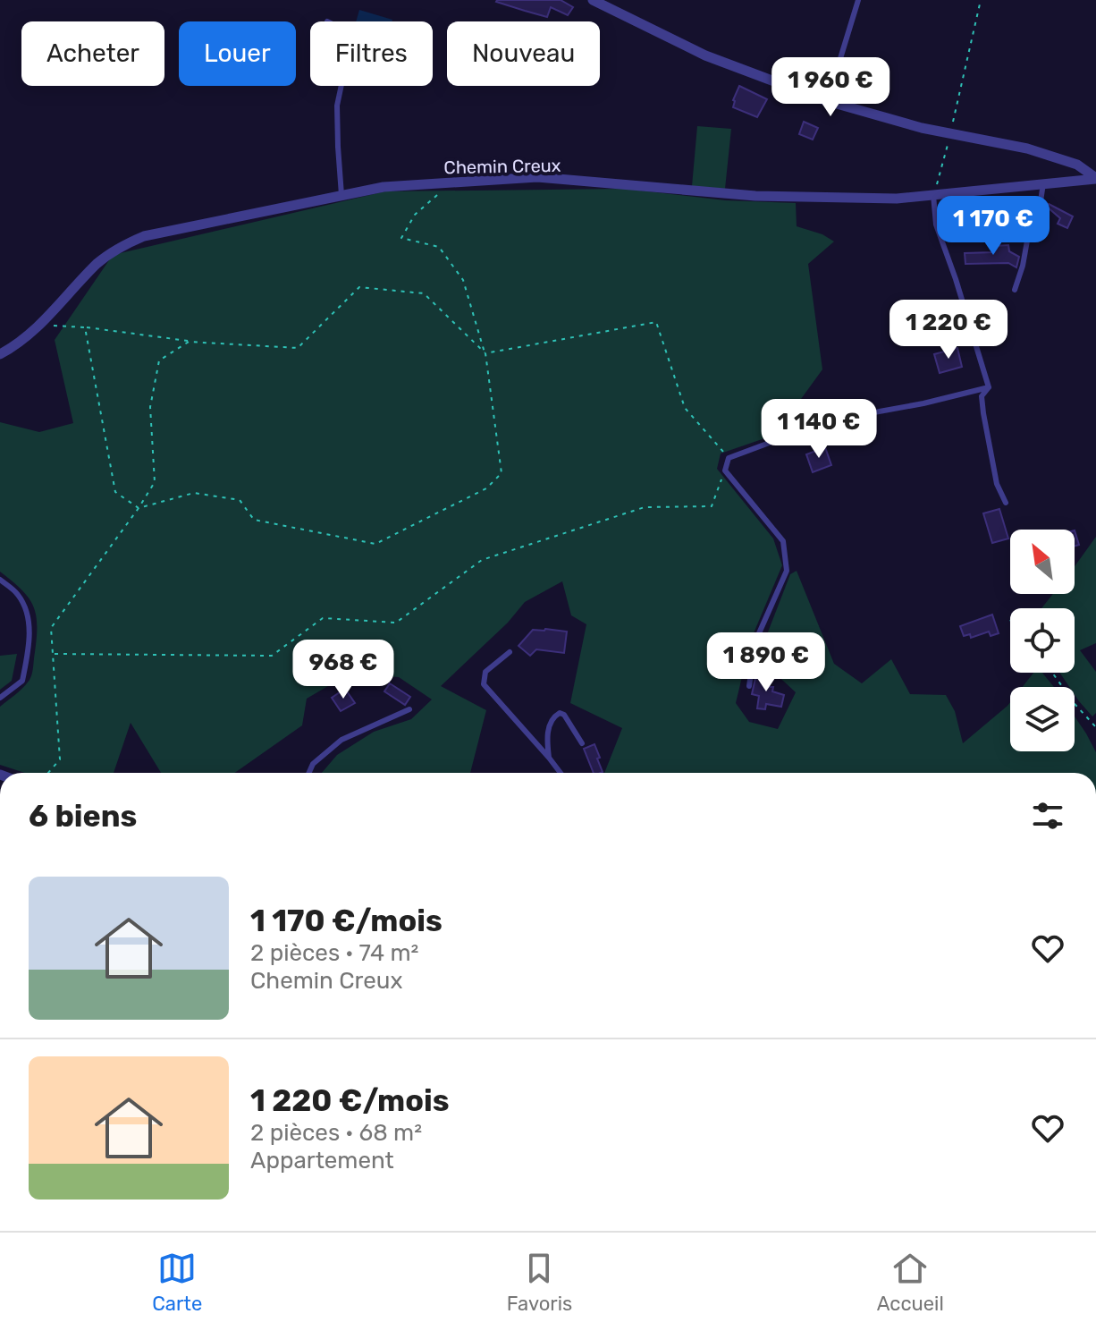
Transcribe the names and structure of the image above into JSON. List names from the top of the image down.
{
  "streets": {
    "street": ["Chemin Creux"]
  },
  "north": "top left",
  "page": {
    "chip": [
      "Acheter",
      "Louer",
      "Filtres",
      "Nouveau"
    ],
    "price": [
      "1 960 €",
      "1 170 €",
      "1 220 €",
      "1 140 €",
      "1 890 €",
      "968 €"
    ],
    "heading": "6 biens",
    "list": [
      {
        "name": "1 170 €/mois",
        "note": "2 pièces · 74 m² · Chemin Creux"
      },
      {
        "name": "1 220 €/mois",
        "note": "2 pièces · 68 m² · Appartement"
      }
    ],
    "tabs": ["Carte", "Favoris", "Accueil"]
  }
}
